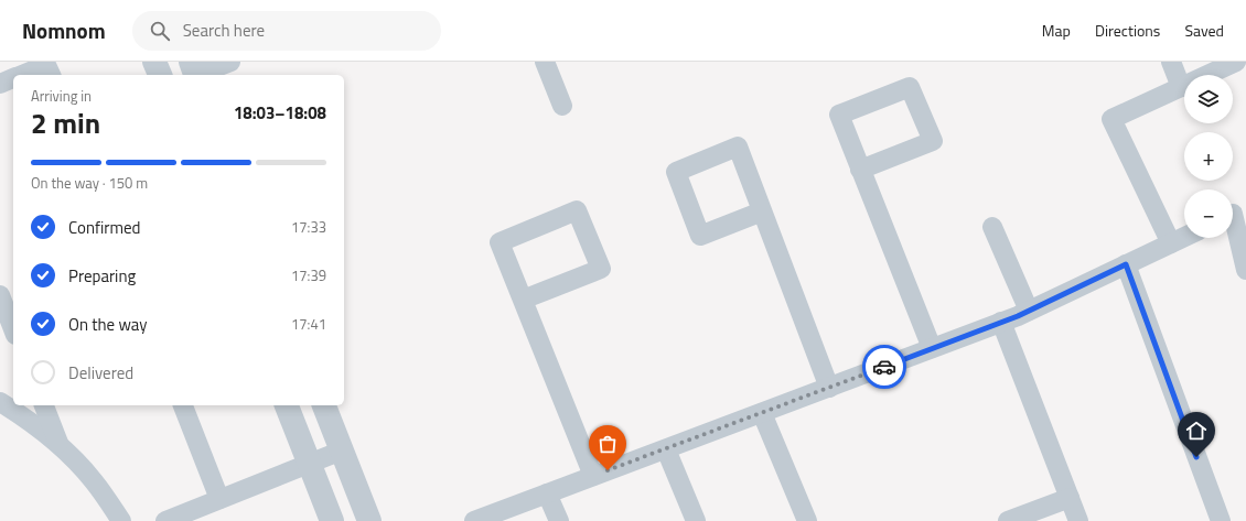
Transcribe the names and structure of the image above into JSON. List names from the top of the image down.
{
  "page": {
    "header": "Nomnom",
    "search": "Search here",
    "nav": ["Map", "Directions", "Saved"],
    "map_buttons": ["+", "−"],
    "heading": ["2 min", "Arriving in", "18:03–18:08"],
    "bar": "On the way · 150 m",
    "list": [
      ["Confirmed", "17:33"],
      ["Preparing", "17:39"],
      ["On the way", "17:41"],
      "Delivered"
    ]
  }
}
